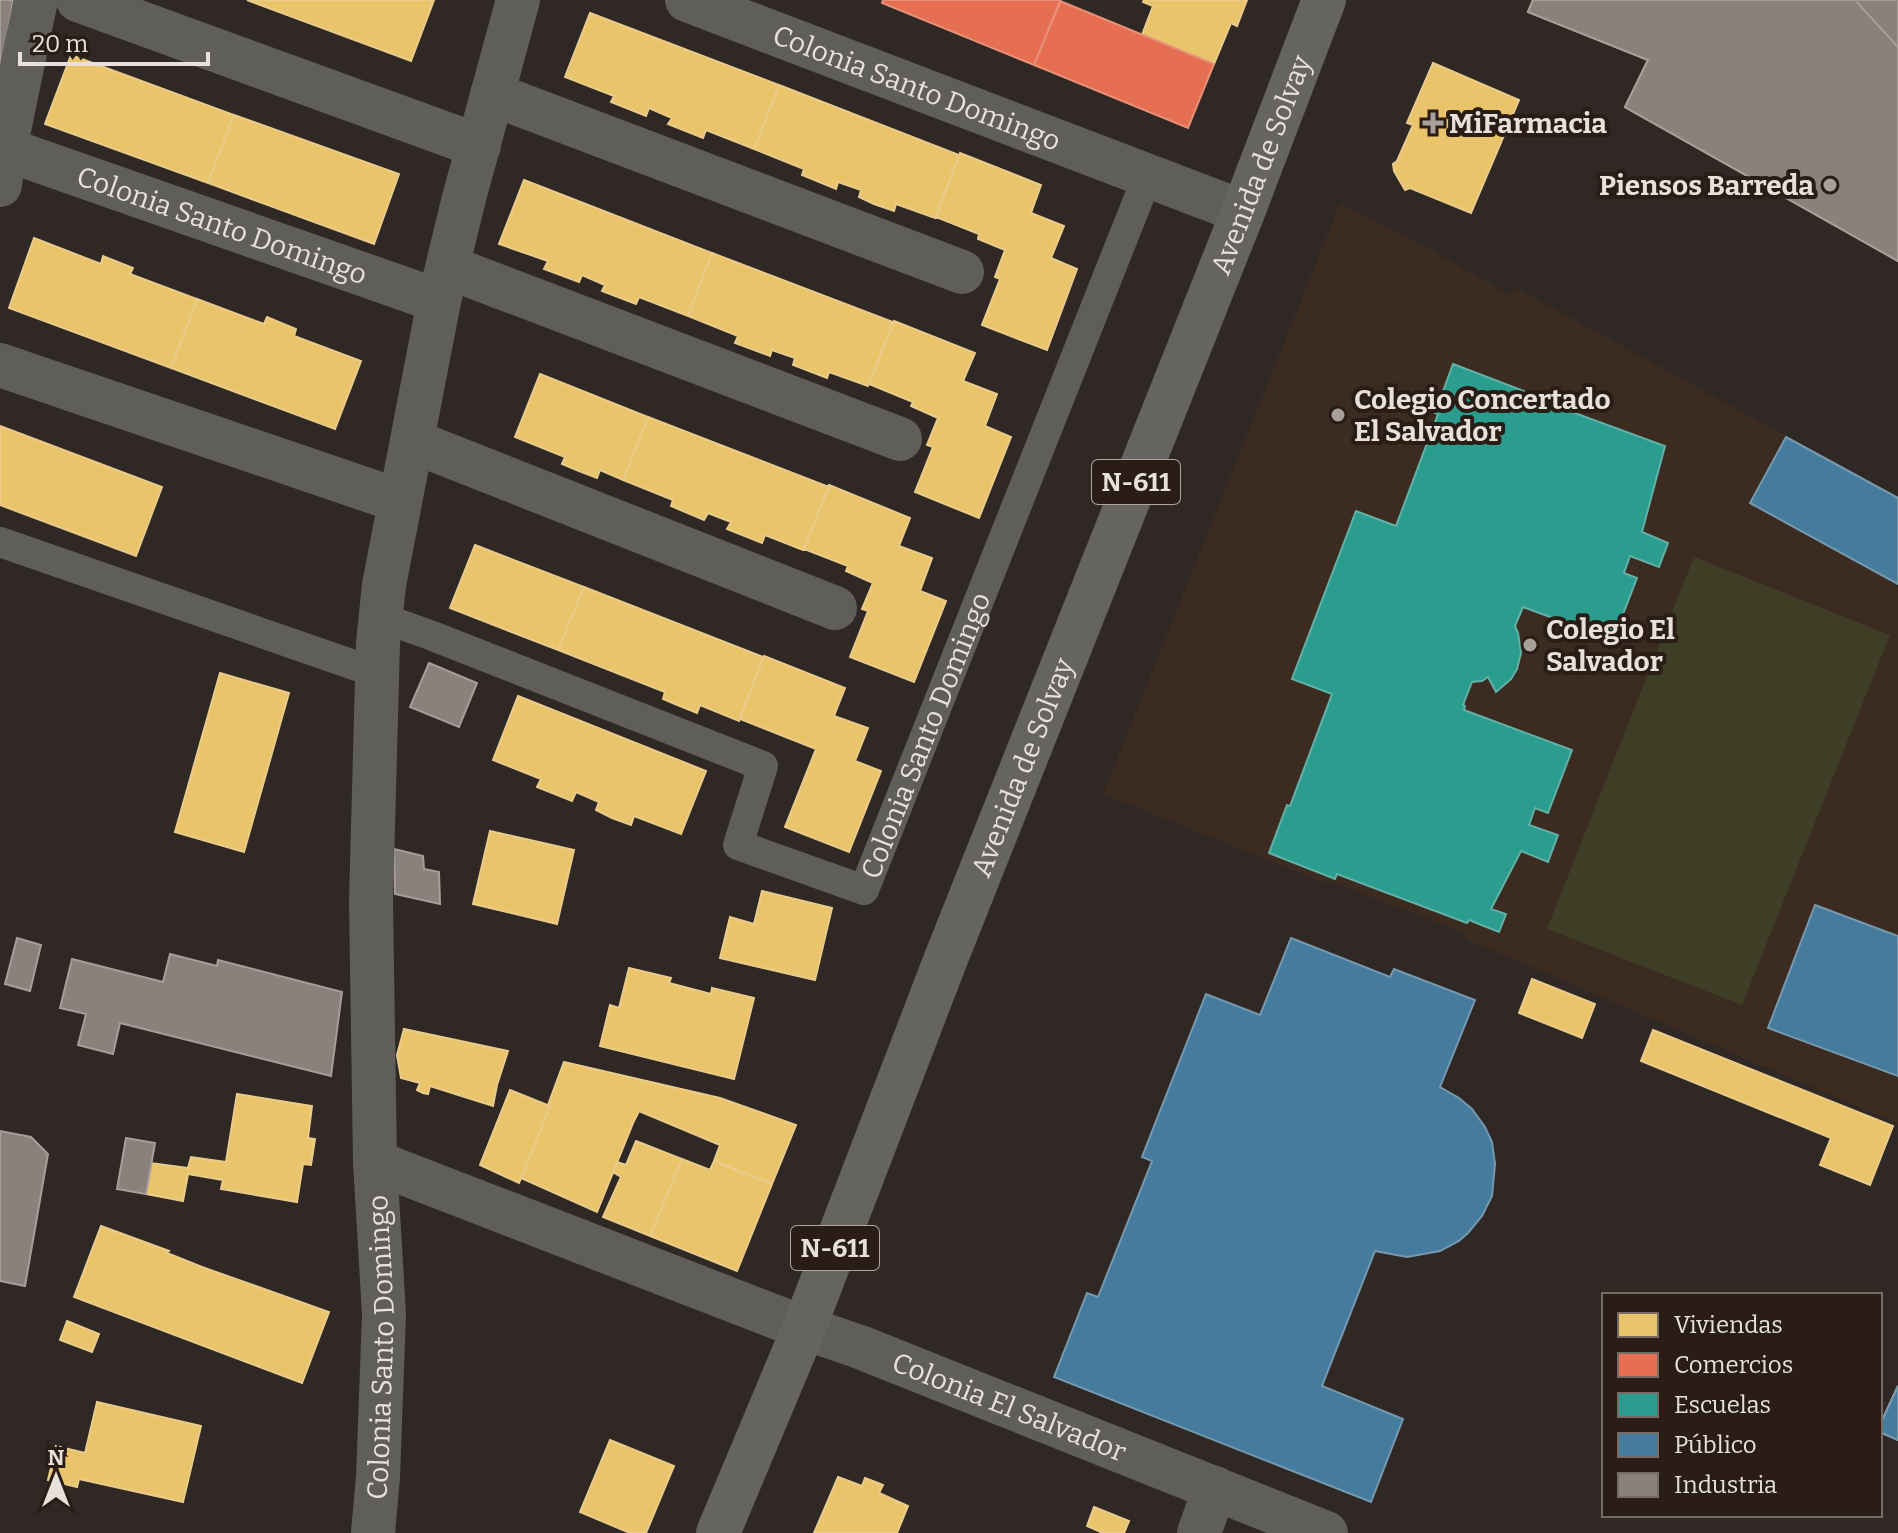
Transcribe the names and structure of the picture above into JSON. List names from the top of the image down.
{
  "streets": {
    "highway": ["Avenida de Solvay", "N-611"],
    "street": ["Colonia Santo Domingo", "Colonia El Salvador"]
  },
  "crossings": [
    ["Colonia Santo Domingo", "Avenida de Solvay"],
    ["Colonia Santo Domingo", "Colonia El Salvador"],
    ["Avenida de Solvay", "Colonia El Salvador"]
  ],
  "places": {
    "health": ["MiFarmacia"],
    "other": ["Piensos Barreda", "Colegio Concertado El Salvador", "Colegio El Salvador"]
  },
  "legend": [
    "Viviendas",
    "Comercios",
    "Escuelas",
    "Público",
    "Industria"
  ],
  "scale_bar": "20 m",
  "north": "top"
}
